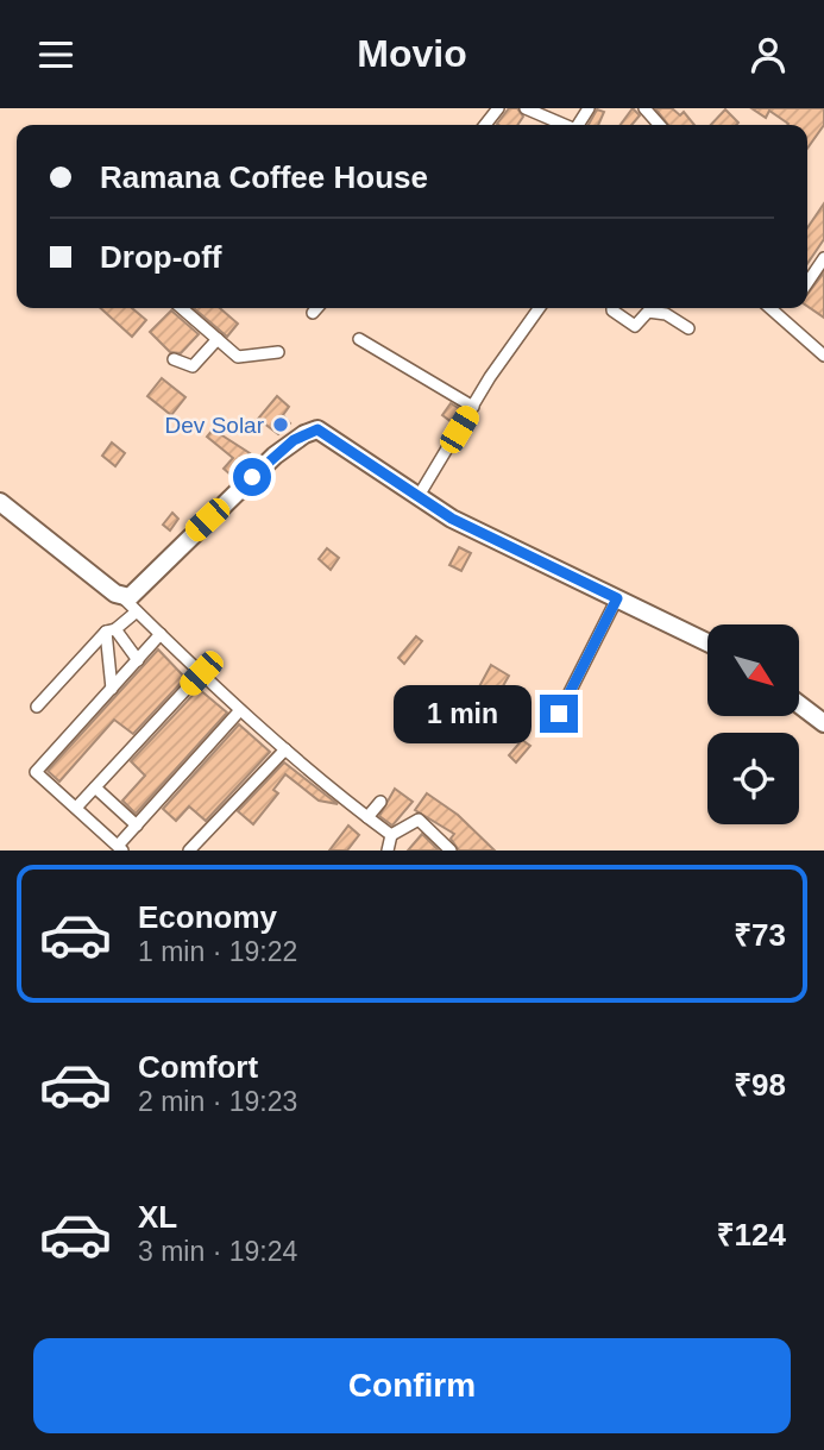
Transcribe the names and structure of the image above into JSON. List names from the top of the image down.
{
  "places": ["Dev Solar"],
  "north": "bottom right",
  "page": {
    "header": "Movio",
    "banner": ["Ramana Coffee House", "Drop-off"],
    "bubble": "1 min",
    "list": [
      {
        "name": "Economy",
        "note": "1 min · 19:22",
        "value": "₹73"
      },
      {
        "name": "Comfort",
        "note": "2 min · 19:23",
        "value": "₹98"
      },
      {
        "name": "XL",
        "note": "3 min · 19:24",
        "value": "₹124"
      }
    ],
    "buttons": "Confirm"
  }
}
